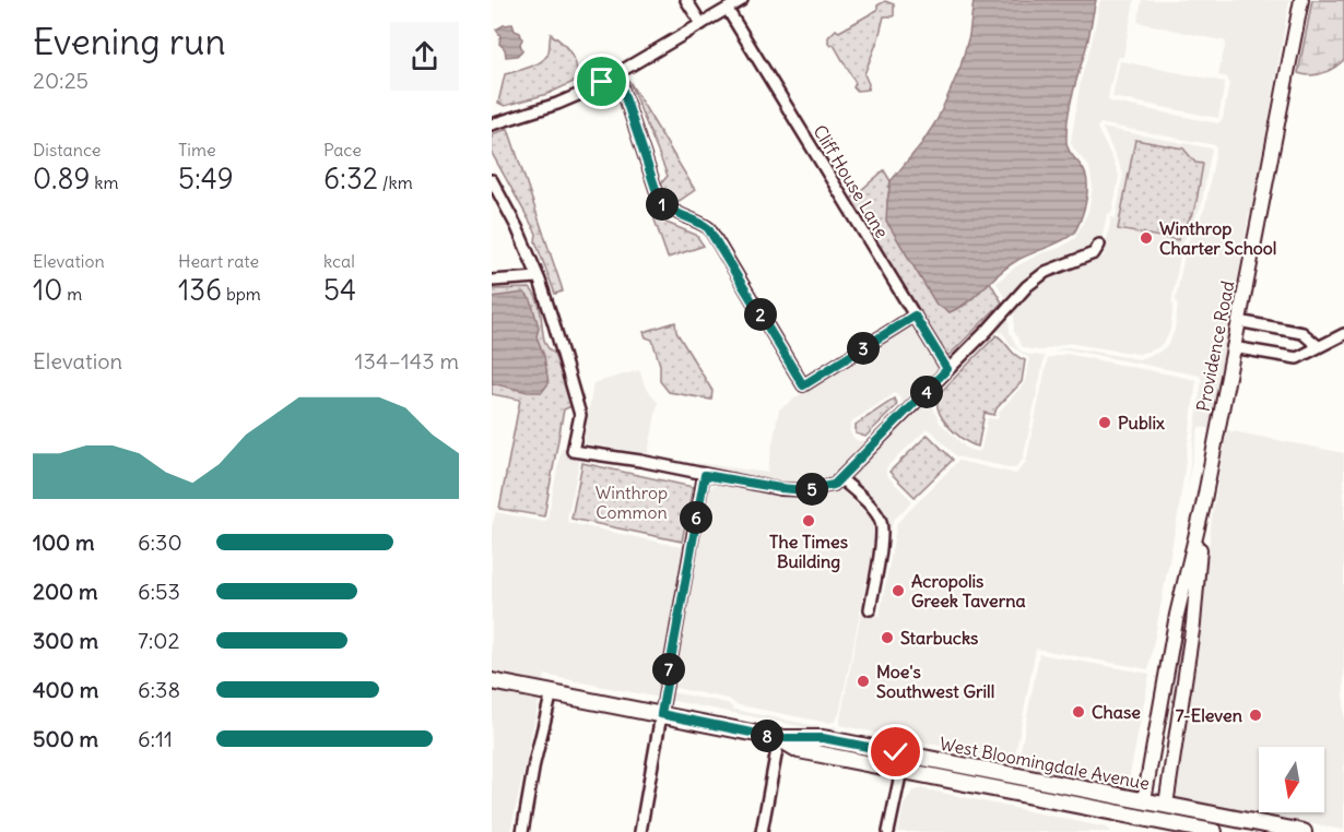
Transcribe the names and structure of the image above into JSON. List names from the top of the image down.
{
  "streets": {
    "main road": ["Providence Road", "West Bloomingdale Avenue"],
    "street": ["Cliff House Lane"]
  },
  "crossings": [
    ["Providence Road", "West Bloomingdale Avenue"]
  ],
  "parks": ["Winthrop Common"],
  "places": [
    "Winthrop Charter School",
    "Publix",
    "The Times Building",
    "Acropolis Greek Taverna",
    "Starbucks",
    "Moe's Southwest Grill",
    "Chase",
    "7-Eleven"
  ],
  "north": "bottom",
  "page": {
    "heading": ["Evening run", "20:25"],
    "stats": [
      ["Distance", "0.89 km"],
      ["Time", "5:49"],
      ["Pace", "6:32 /km"],
      ["Elevation", "10 m"],
      ["Heart rate", "136 bpm"],
      ["kcal", "54"]
    ],
    "pins": [
      "1",
      "2",
      "3",
      "4",
      "5",
      "6",
      "7",
      "8"
    ],
    "chart": ["Elevation", "134–143 m"],
    "list": [
      {
        "name": "100 m",
        "note": "6:30"
      },
      {
        "name": "200 m",
        "note": "6:53"
      },
      {
        "name": "300 m",
        "note": "7:02"
      },
      {
        "name": "400 m",
        "note": "6:38"
      },
      {
        "name": "500 m",
        "note": "6:11"
      }
    ]
  }
}
